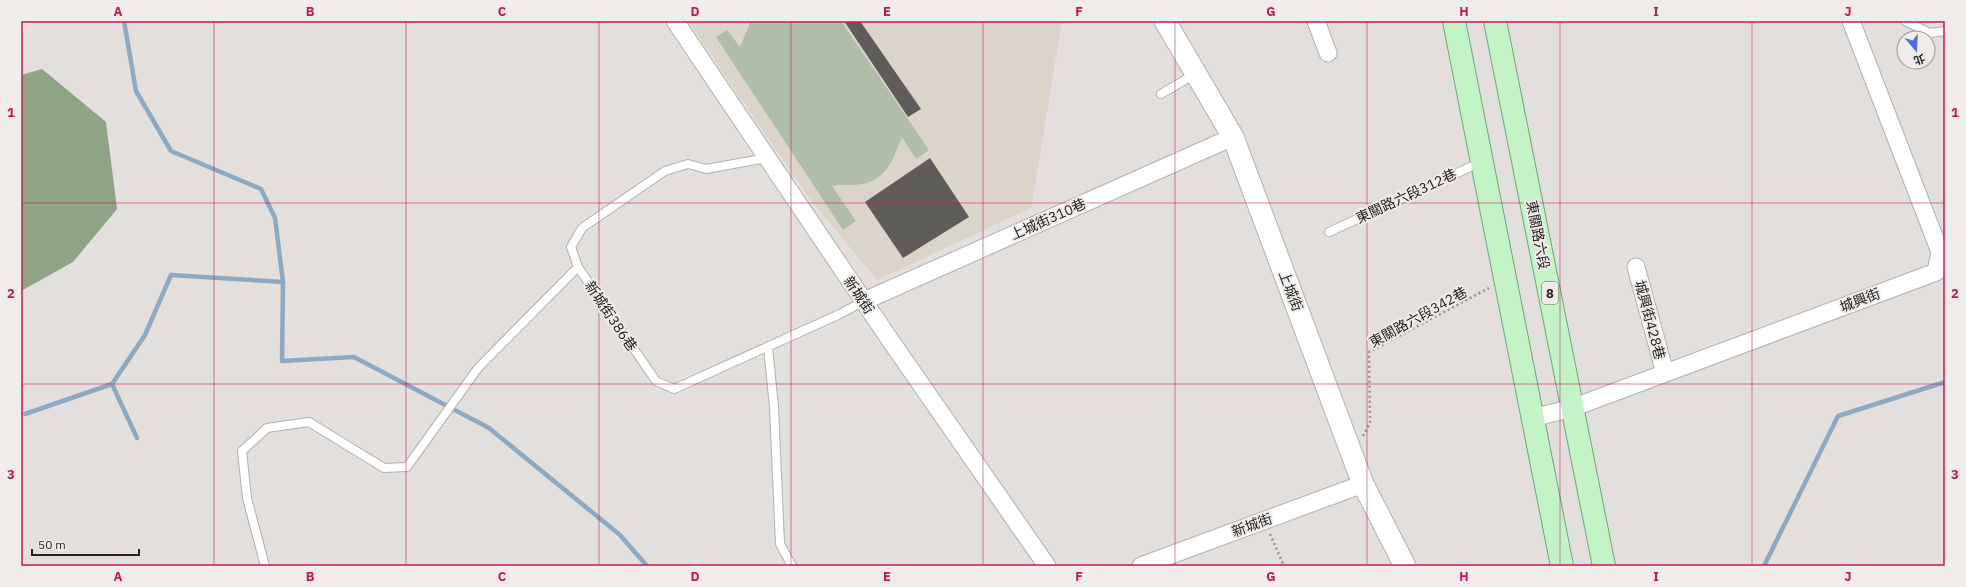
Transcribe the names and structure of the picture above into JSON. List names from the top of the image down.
{
  "streets": {
    "main road": ["東關路六段", "8"],
    "street": [
      "上城街310巷",
      "上城街",
      "新城街",
      "城興街",
      "城興街428巷"
    ],
    "lane": ["東關路六段312巷", "新城街386巷"],
    "path": ["東關路六段342巷"]
  },
  "crossings": [
    ["上城街310巷", "上城街"],
    ["上城街310巷", "新城街"],
    ["上城街310巷", "新城街386巷"],
    ["東關路六段", "城興街"],
    ["上城街", "新城街"],
    ["上城街", "東關路六段342巷"],
    ["新城街", "新城街386巷"],
    ["城興街", "城興街428巷"]
  ],
  "scale_bar": "50 m",
  "north": "bottom",
  "grid": {
    "columns": [
      "A",
      "B",
      "C",
      "D",
      "E",
      "F",
      "G",
      "H",
      "I",
      "J"
    ],
    "rows": ["1", "2", "3"]
  }
}
